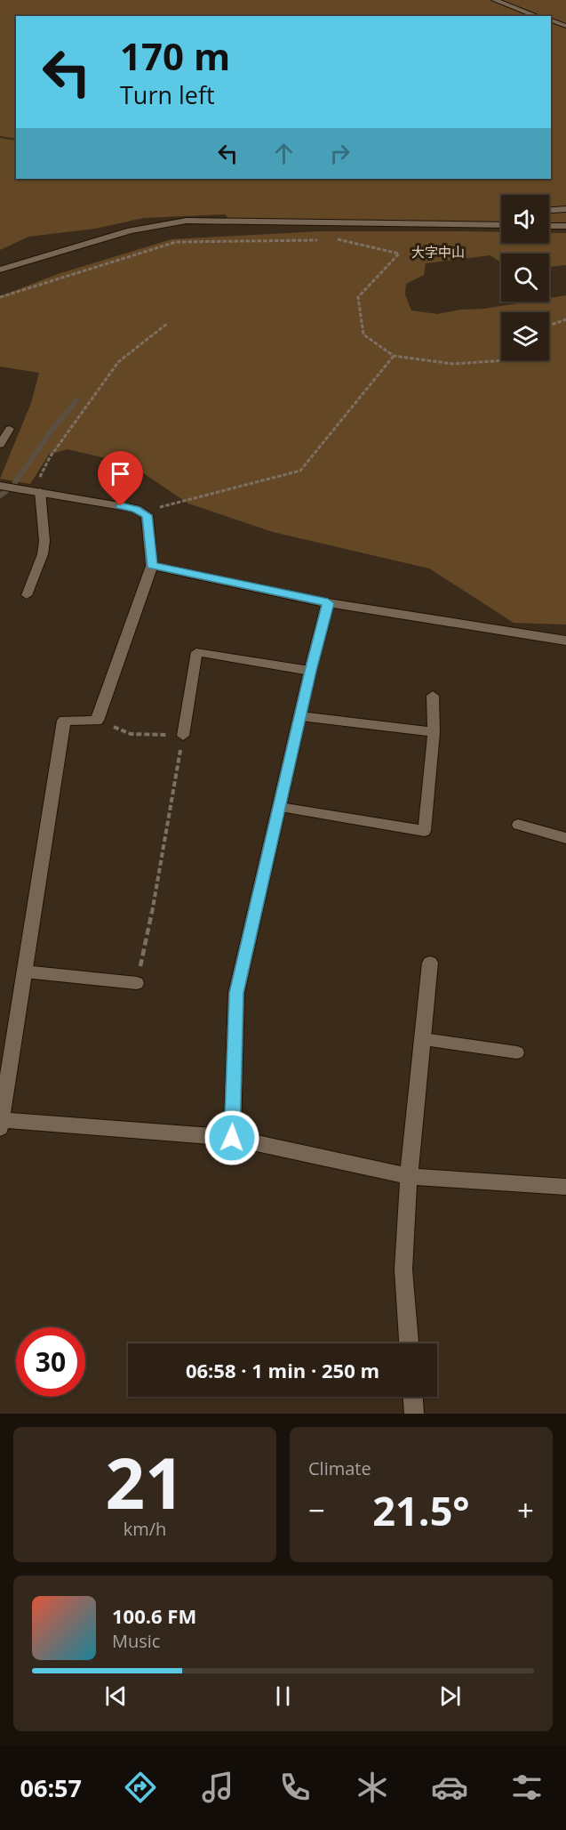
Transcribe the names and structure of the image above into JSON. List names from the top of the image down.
{
  "districts": ["大字中山"],
  "page": {
    "turn": ["170 m", "Turn left"],
    "limit": "30",
    "trip": "06:58 · 1 min · 250 m",
    "tile": [
      ["21", "km/h"],
      "Climate"
    ],
    "heat": ["−", "21.5°", "+"],
    "song": ["100.6 FM", "Music"],
    "tabs": "06:57"
  }
}
